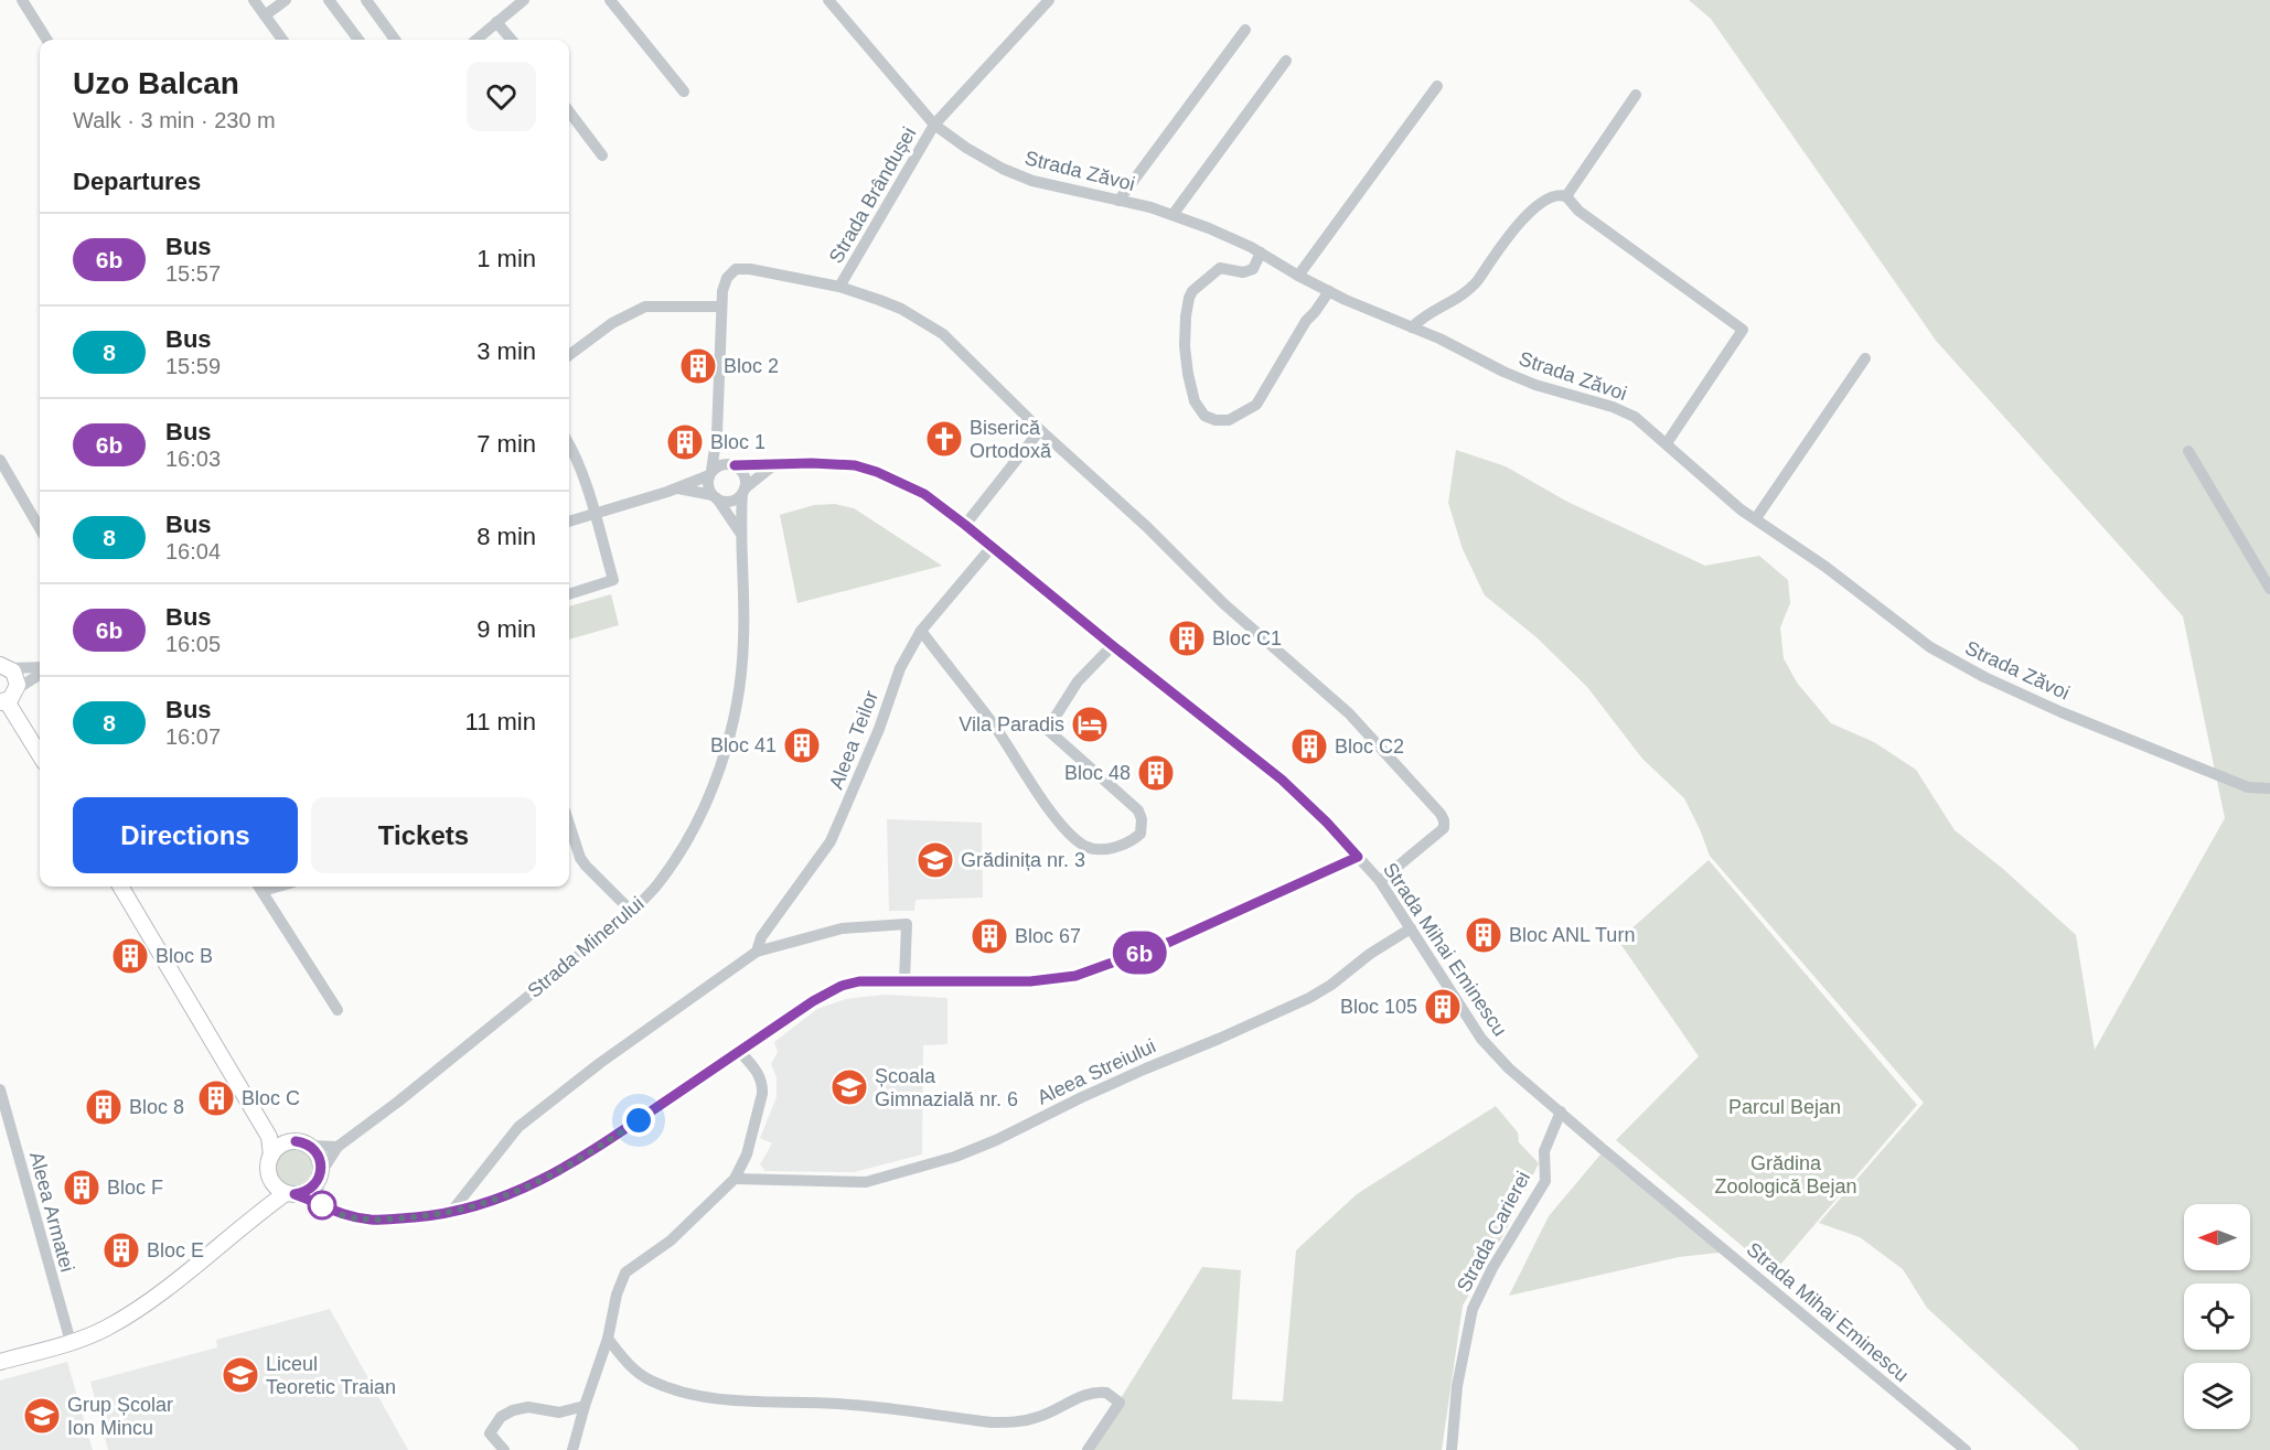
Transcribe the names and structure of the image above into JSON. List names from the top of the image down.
{
  "streets": {
    "street": [
      "Strada Zăvoi",
      "Strada Brândușei",
      "Aleea Teilor",
      "Strada Minerului",
      "Strada Mihai Eminescu",
      "Aleea Streiului",
      "Aleea Armatei",
      "Strada Carierei"
    ]
  },
  "crossings": [
    ["Strada Zăvoi", "Strada Brândușei"],
    ["Strada Brândușei", "Strada Minerului"],
    ["Strada Brândușei", "Strada Mihai Eminescu"],
    ["Aleea Teilor", "Strada Mihai Eminescu"],
    ["Strada Minerului", "Strada Mihai Eminescu"],
    ["Strada Mihai Eminescu", "Aleea Streiului"],
    ["Strada Mihai Eminescu", "Strada Carierei"]
  ],
  "parks": ["Parcul Bejan", "Grădina Zoologică Bejan"],
  "places": {
    "building": [
      "Bloc 2",
      "Bloc 1",
      "Bloc C1",
      "Bloc 41",
      "Bloc C2",
      "Bloc 48",
      "Bloc ANL Turn",
      "Bloc 67",
      "Bloc B",
      "Bloc 105",
      "Bloc C",
      "Bloc 8",
      "Bloc F",
      "Bloc E"
    ],
    "church": ["Biserică Ortodoxă"],
    "hotel": ["Vila Paradis"],
    "school or university": [
      "Grădinița nr. 3",
      "Școala Gimnazială nr. 6",
      "Liceul Teoretic Traian",
      "Grup Școlar Ion Mincu"
    ]
  },
  "lines": ["bus line 6b"],
  "north": "left",
  "page": {
    "on_map": "6b",
    "heading": [
      ["Uzo Balcan", "Walk · 3 min · 230 m"],
      "Departures"
    ],
    "list": [
      {
        "mark": "6b",
        "name": "Bus",
        "note": "15:57",
        "value": "1 min"
      },
      {
        "mark": "8",
        "name": "Bus",
        "note": "15:59",
        "value": "3 min"
      },
      {
        "mark": "6b",
        "name": "Bus",
        "note": "16:03",
        "value": "7 min"
      },
      {
        "mark": "8",
        "name": "Bus",
        "note": "16:04",
        "value": "8 min"
      },
      {
        "mark": "6b",
        "name": "Bus",
        "note": "16:05",
        "value": "9 min"
      },
      {
        "mark": "8",
        "name": "Bus",
        "note": "16:07",
        "value": "11 min"
      }
    ],
    "buttons": ["Directions", "Tickets"]
  }
}
